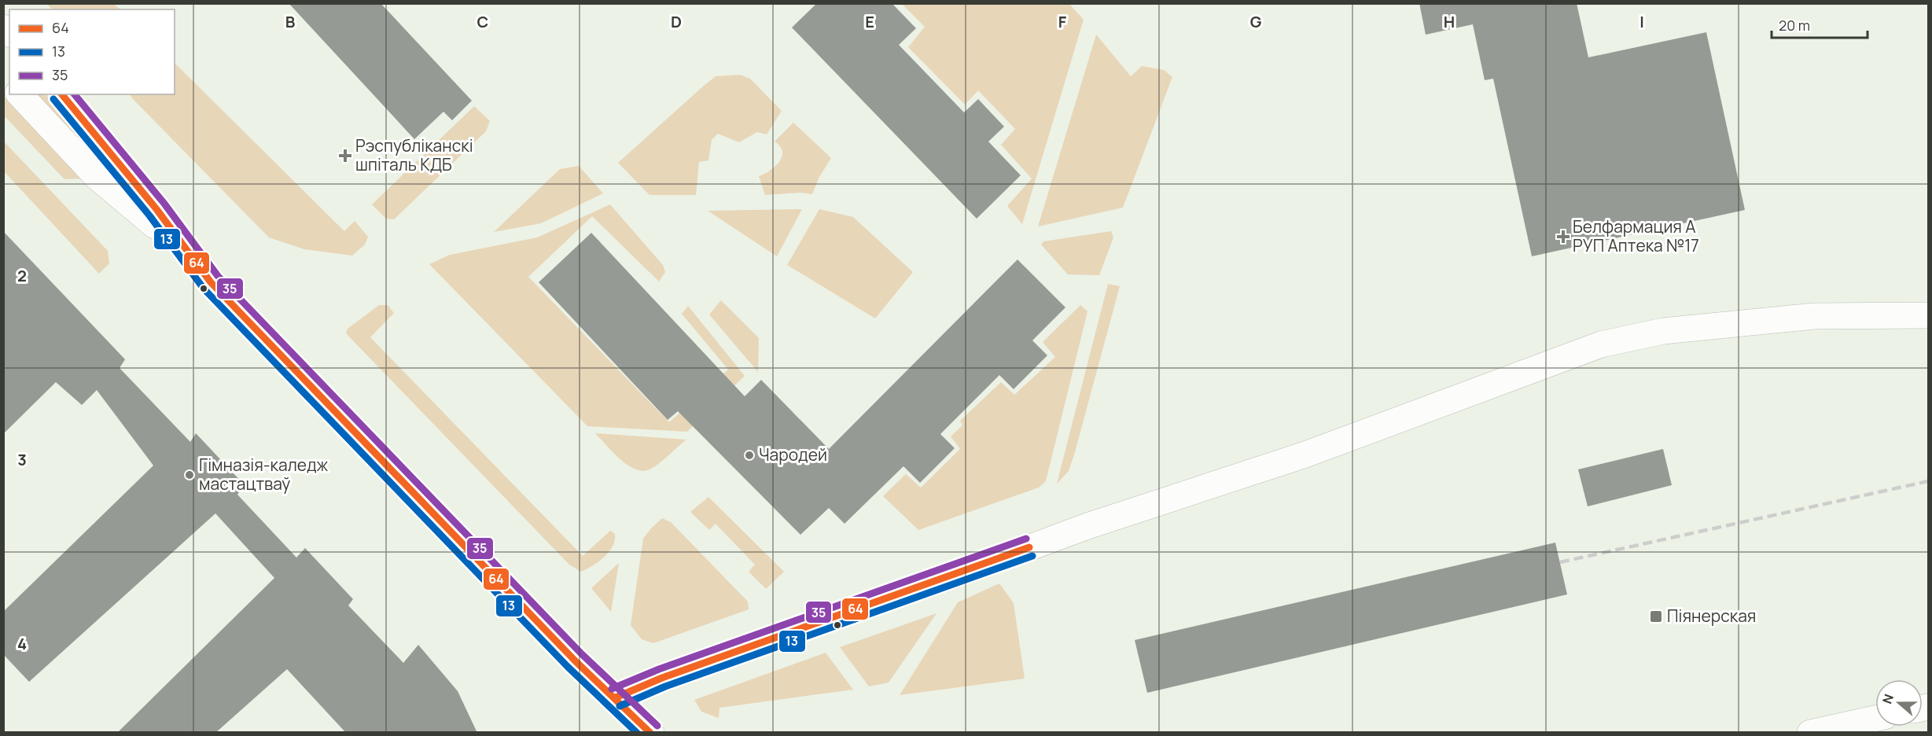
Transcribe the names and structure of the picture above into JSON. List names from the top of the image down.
{
  "places": {
    "health": ["Рэспубліканскі шпіталь КДБ", "Белфармация А РУП Аптека №17"],
    "other": ["Чародей", "Гімназія-каледж мастацтваў"],
    "transit": ["Піянерская"]
  },
  "lines": ["transit line 64", "transit line 35", "transit line 13"],
  "legend": ["64", "13", "35"],
  "scale_bar": "20 m",
  "north": "left",
  "grid": {
    "columns": [
      "B",
      "C",
      "D",
      "E",
      "F",
      "G",
      "H",
      "I"
    ],
    "rows": ["2", "3", "4"]
  }
}
